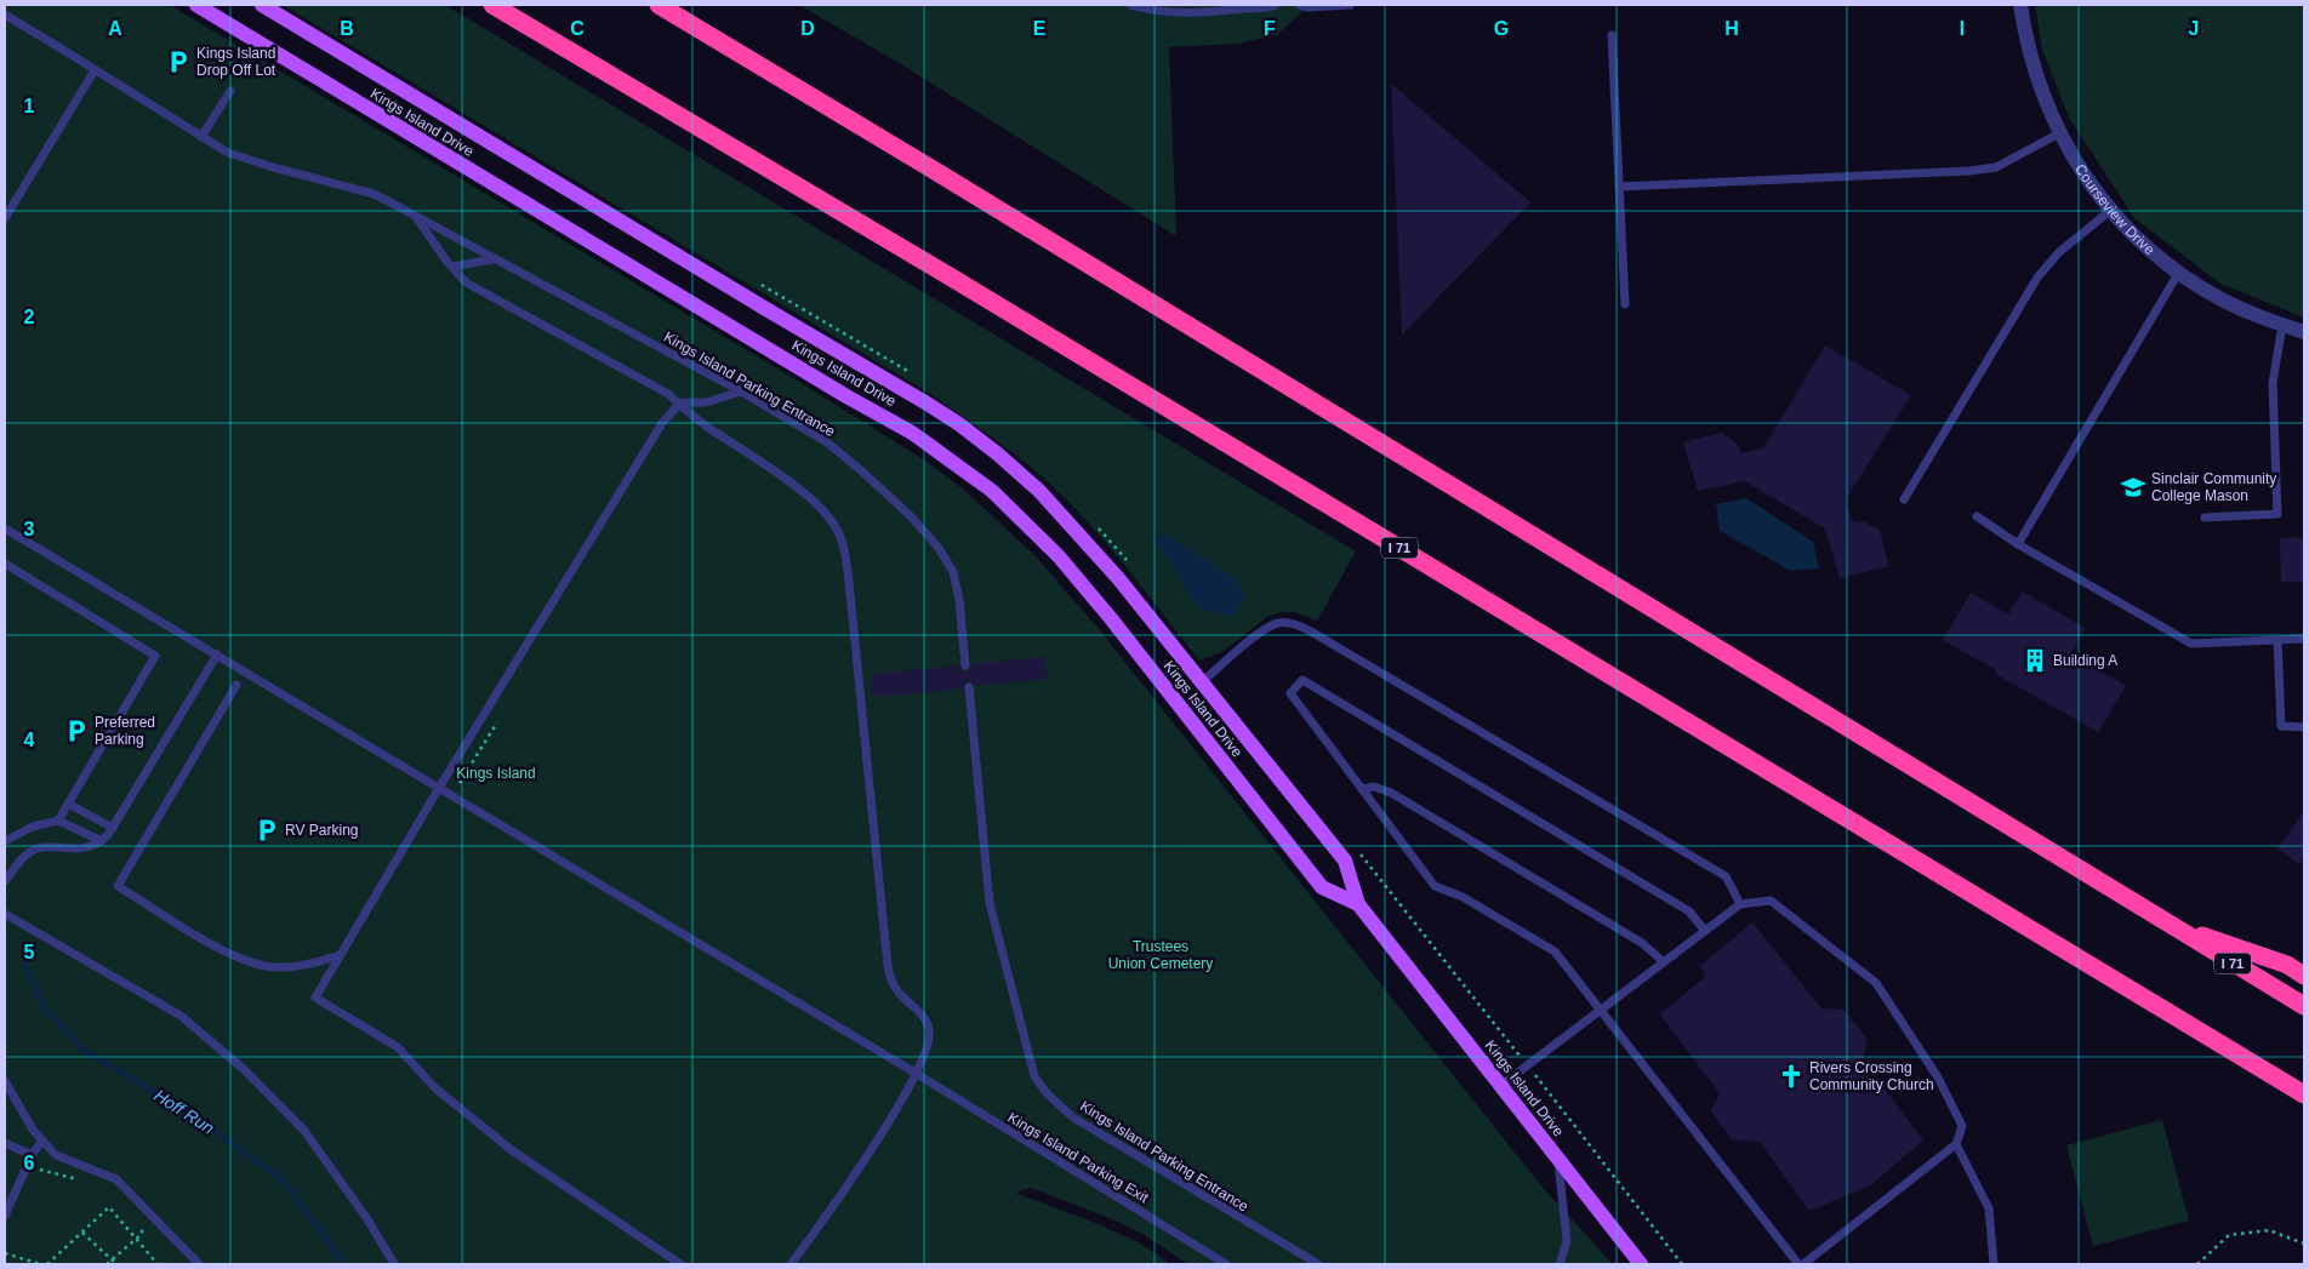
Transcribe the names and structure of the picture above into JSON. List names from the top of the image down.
{
  "streets": {
    "highway": ["I 71"],
    "main road": ["Kings Island Drive"],
    "street": ["Courseview Drive"],
    "lane": ["Kings Island Parking Entrance", "Kings Island Parking Exit"]
  },
  "water": ["Hoff Run"],
  "parks": ["Kings Island", "Trustees Union Cemetery"],
  "places": {
    "parking": ["Kings Island Drop Off Lot", "Preferred Parking", "RV Parking"],
    "school or university": ["Sinclair Community College Mason"],
    "building": ["Building A"],
    "church": ["Rivers Crossing Community Church"]
  },
  "grid": {
    "columns": [
      "A",
      "B",
      "C",
      "D",
      "E",
      "F",
      "G",
      "H",
      "I",
      "J"
    ],
    "rows": [
      "1",
      "2",
      "3",
      "4",
      "5",
      "6"
    ]
  }
}
